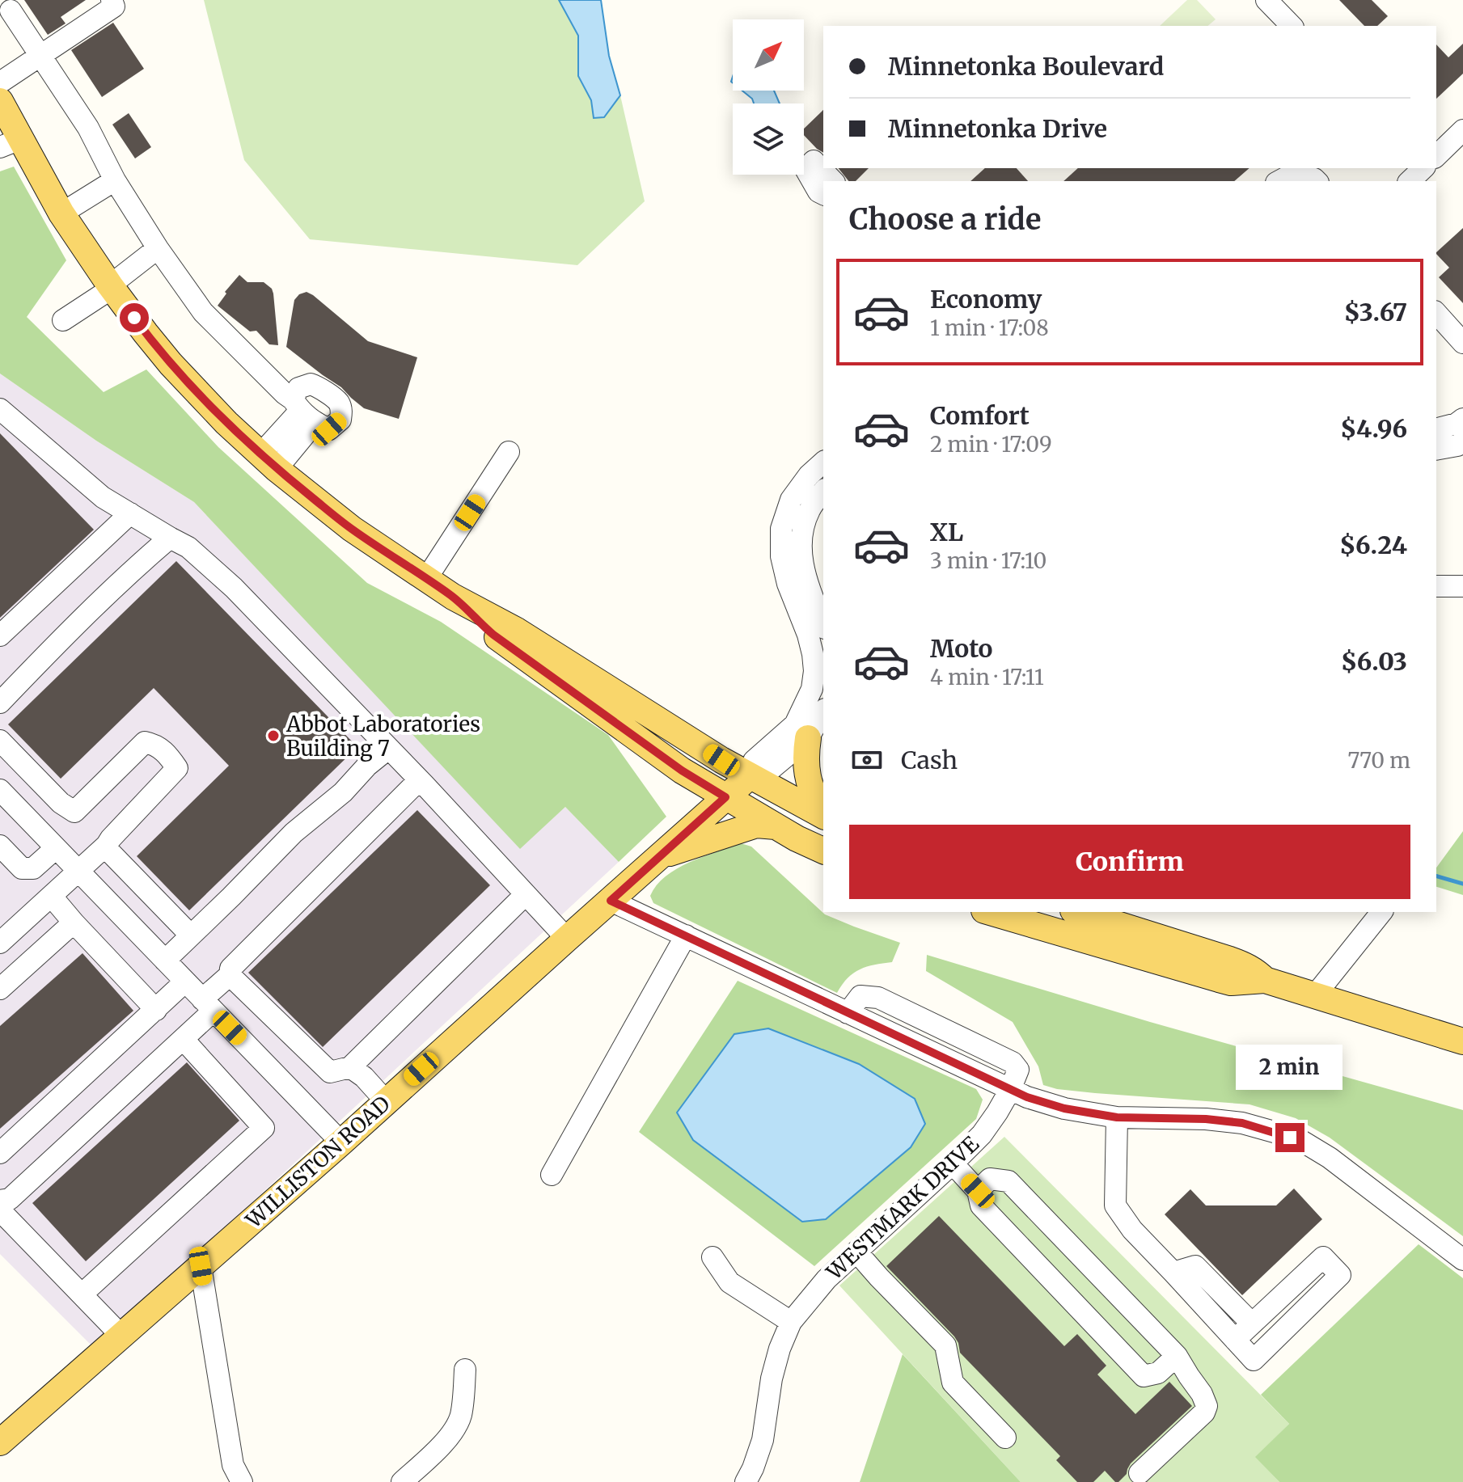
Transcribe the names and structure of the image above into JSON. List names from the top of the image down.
{
  "streets": {
    "main road": ["WILLISTON ROAD"],
    "street": ["WESTMARK DRIVE"]
  },
  "places": ["Abbot Laboratories Building 7"],
  "north": "top right",
  "page": {
    "banner": ["Minnetonka Boulevard", "Minnetonka Drive"],
    "heading": "Choose a ride",
    "list": [
      {
        "name": "Economy",
        "note": "1 min · 17:08",
        "value": "$3.67"
      },
      {
        "name": "Comfort",
        "note": "2 min · 17:09",
        "value": "$4.96"
      },
      {
        "name": "XL",
        "note": "3 min · 17:10",
        "value": "$6.24"
      },
      {
        "name": "Moto",
        "note": "4 min · 17:11",
        "value": "$6.03"
      }
    ],
    "pay": ["Cash", "770 m"],
    "buttons": "Confirm",
    "bubble": "2 min"
  }
}
